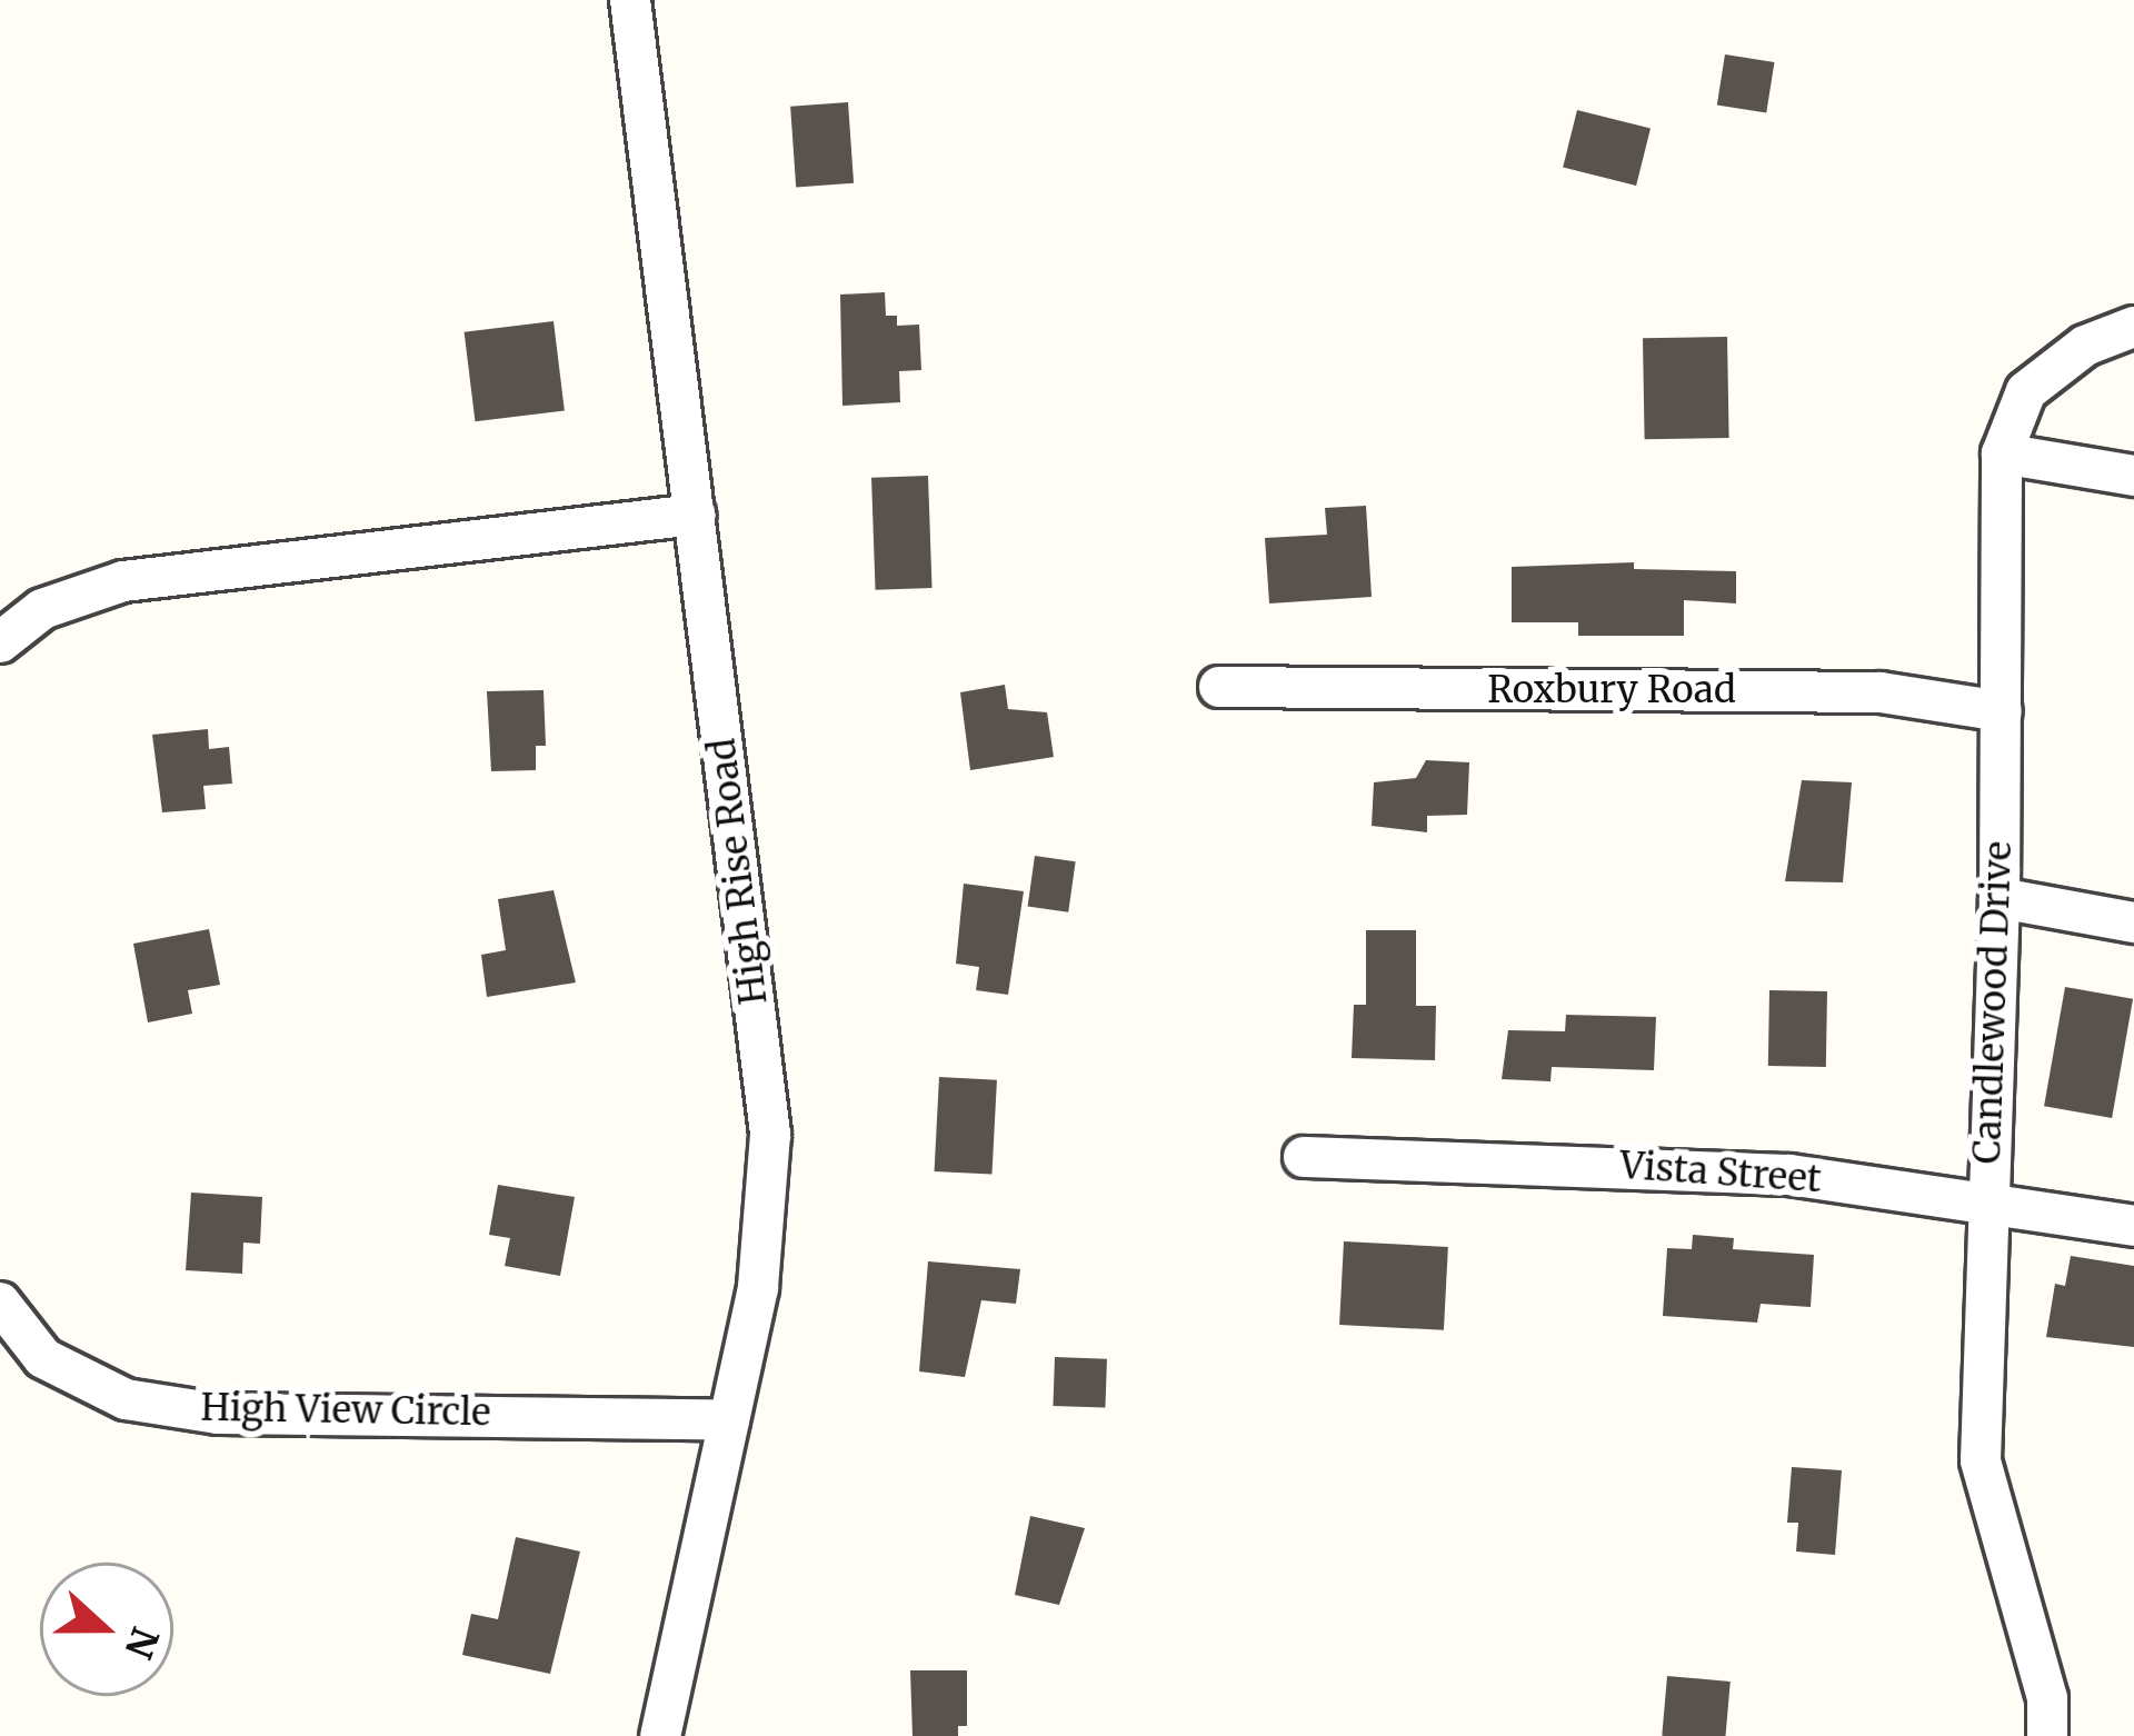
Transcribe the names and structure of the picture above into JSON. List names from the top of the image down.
{
  "streets": {
    "street": [
      "Roxbury Road",
      "High Rise Road",
      "Candlewood Drive",
      "Vista Street",
      "High View Circle"
    ]
  },
  "crossings": [
    ["Roxbury Road", "Candlewood Drive"],
    ["High Rise Road", "High View Circle"],
    ["Candlewood Drive", "Vista Street"]
  ],
  "north": "right"
}
